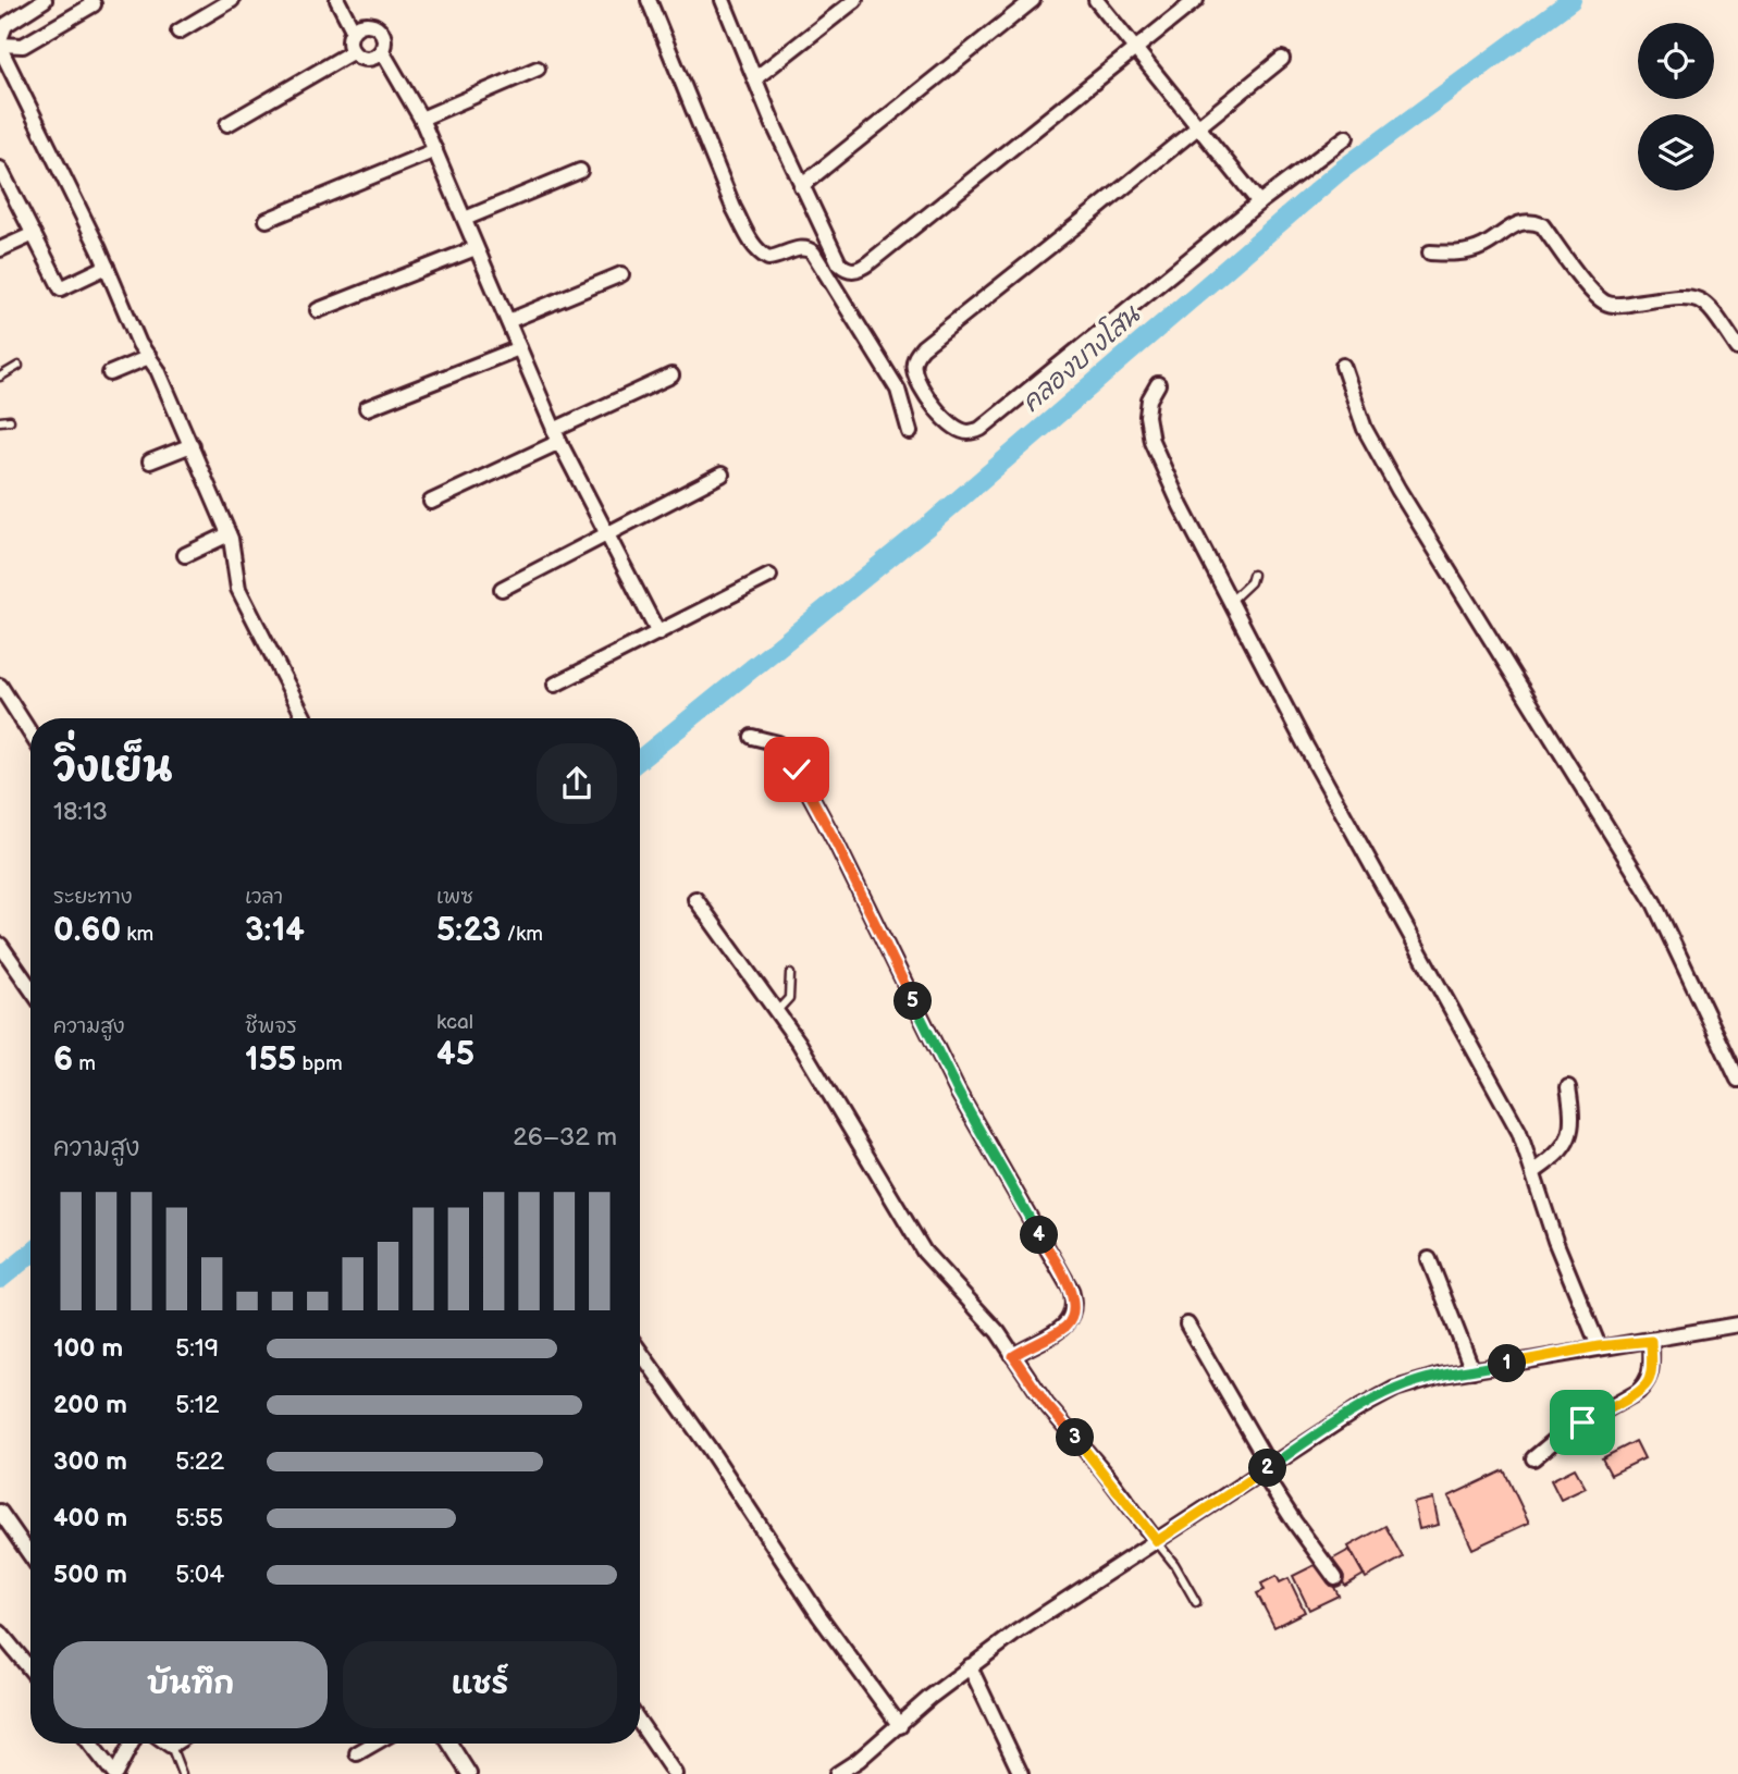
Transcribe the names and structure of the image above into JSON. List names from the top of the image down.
{
  "water": ["คลองบางโสน"],
  "page": {
    "heading": ["วิ่งเย็น", "18:13"],
    "stats": [
      ["ระยะทาง", "0.60 km"],
      ["เวลา", "3:14"],
      ["เพซ", "5:23 /km"],
      ["ความสูง", "6 m"],
      ["ชีพจร", "155 bpm"],
      ["kcal", "45"]
    ],
    "pins": [
      "5",
      "4",
      "1",
      "3",
      "2"
    ],
    "chart": ["ความสูง", "26–32 m"],
    "list": [
      {
        "name": "100 m",
        "note": "5:19"
      },
      {
        "name": "200 m",
        "note": "5:12"
      },
      {
        "name": "300 m",
        "note": "5:22"
      },
      {
        "name": "400 m",
        "note": "5:55"
      },
      {
        "name": "500 m",
        "note": "5:04"
      }
    ],
    "buttons": ["บันทึก", "แชร์"]
  }
}
